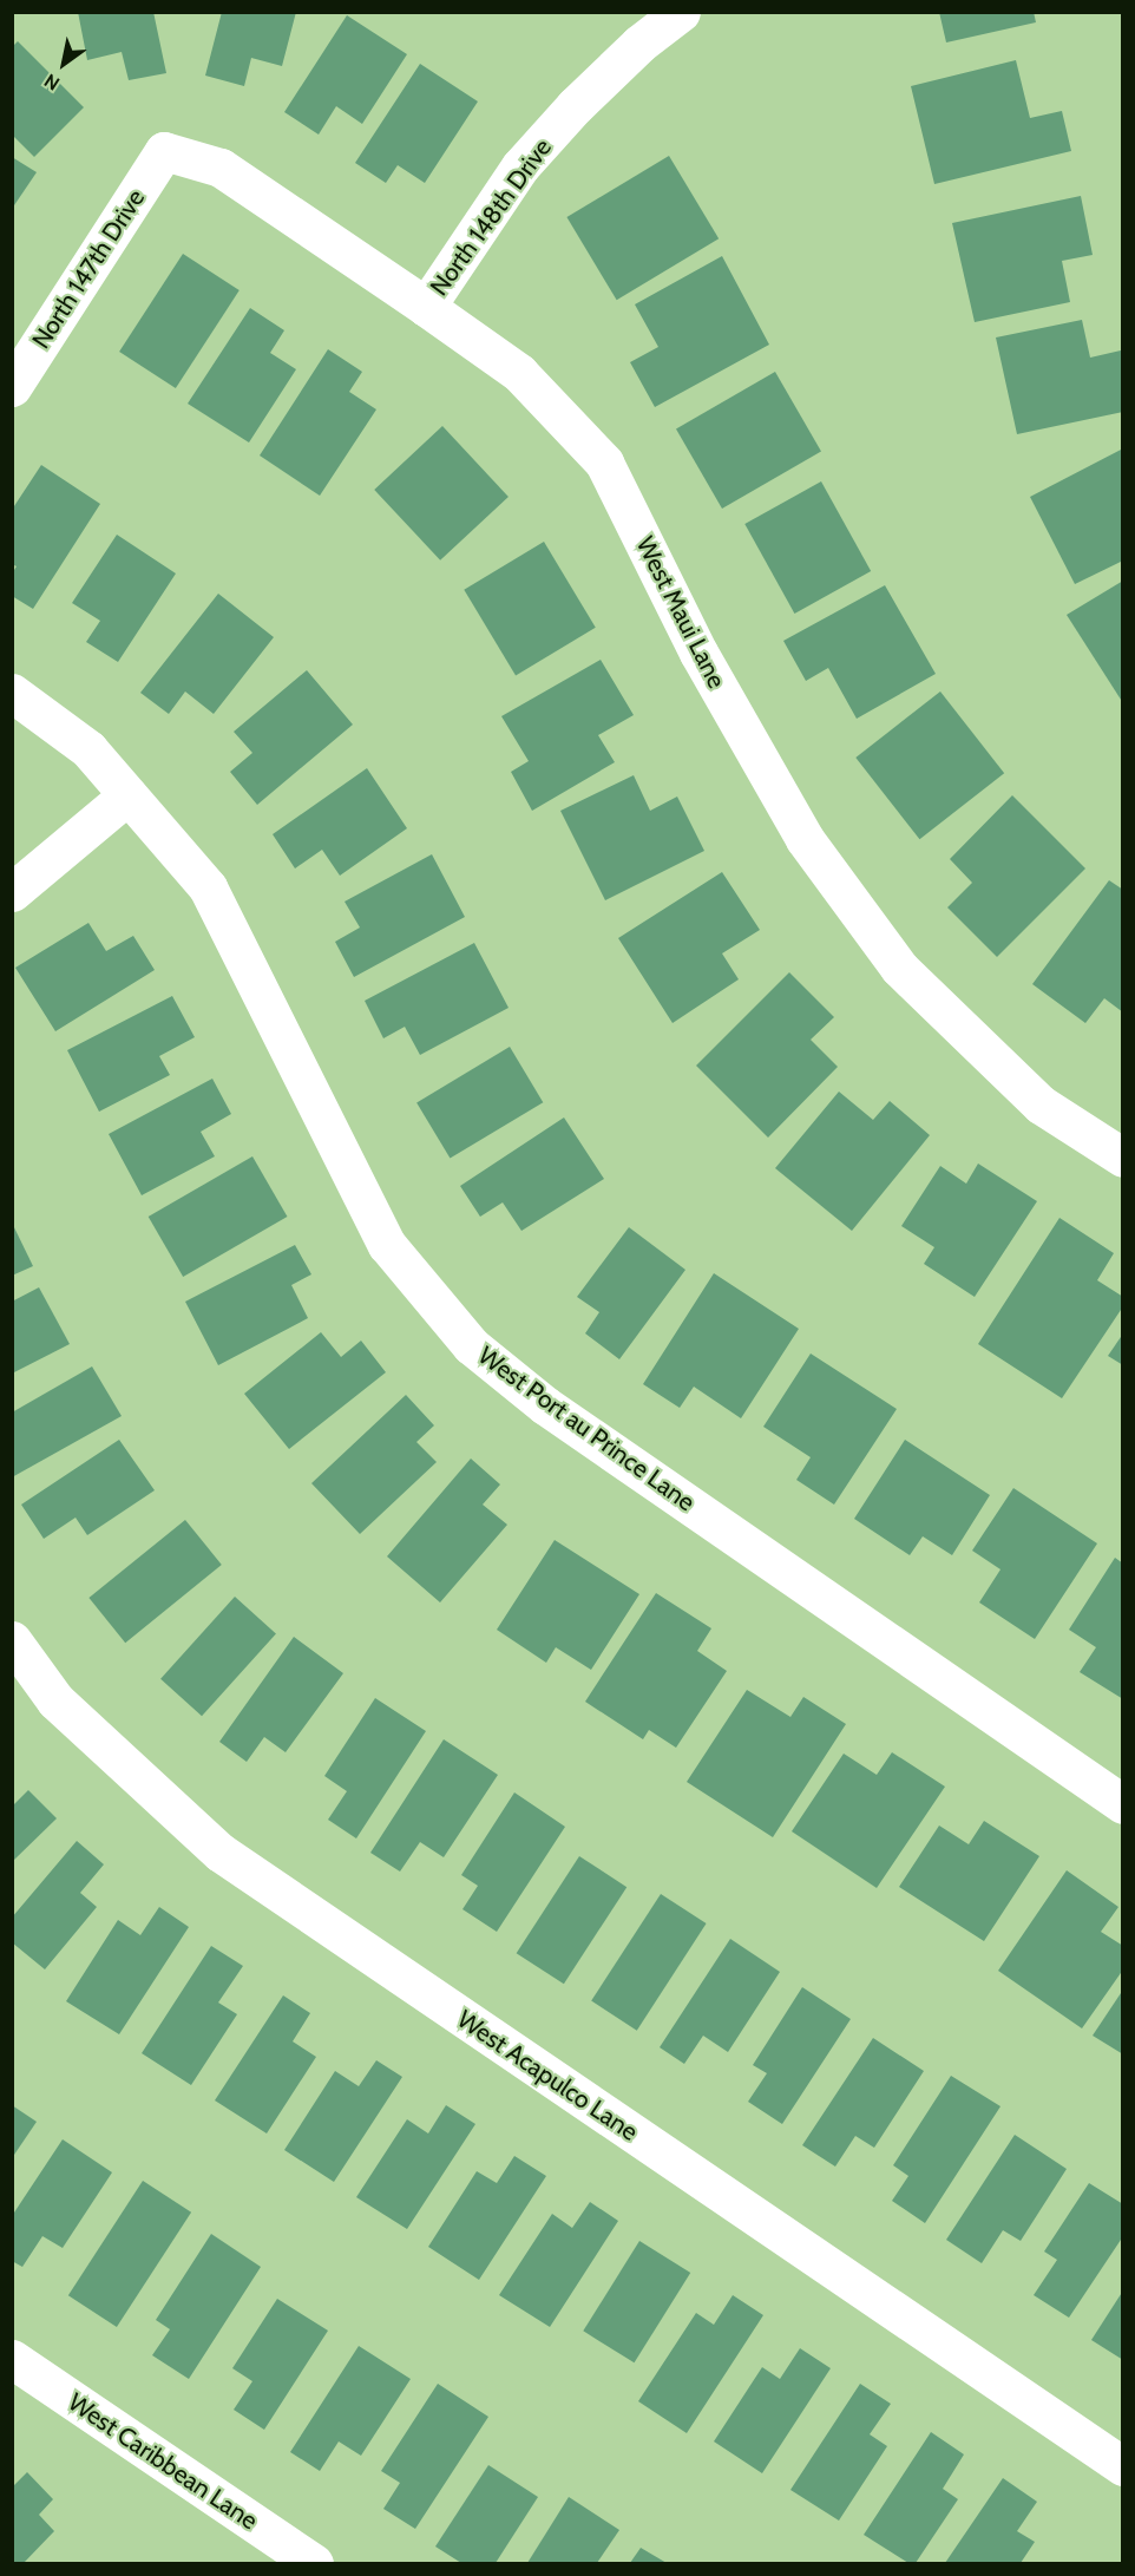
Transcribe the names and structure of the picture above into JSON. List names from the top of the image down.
{
  "streets": {
    "street": [
      "North 148th Drive",
      "North 147th Drive",
      "West Maui Lane",
      "West Port au Prince Lane",
      "West Acapulco Lane",
      "West Caribbean Lane"
    ]
  },
  "crossings": [
    ["North 148th Drive", "West Maui Lane"],
    ["North 147th Drive", "West Maui Lane"]
  ],
  "north": "bottom left"
}
